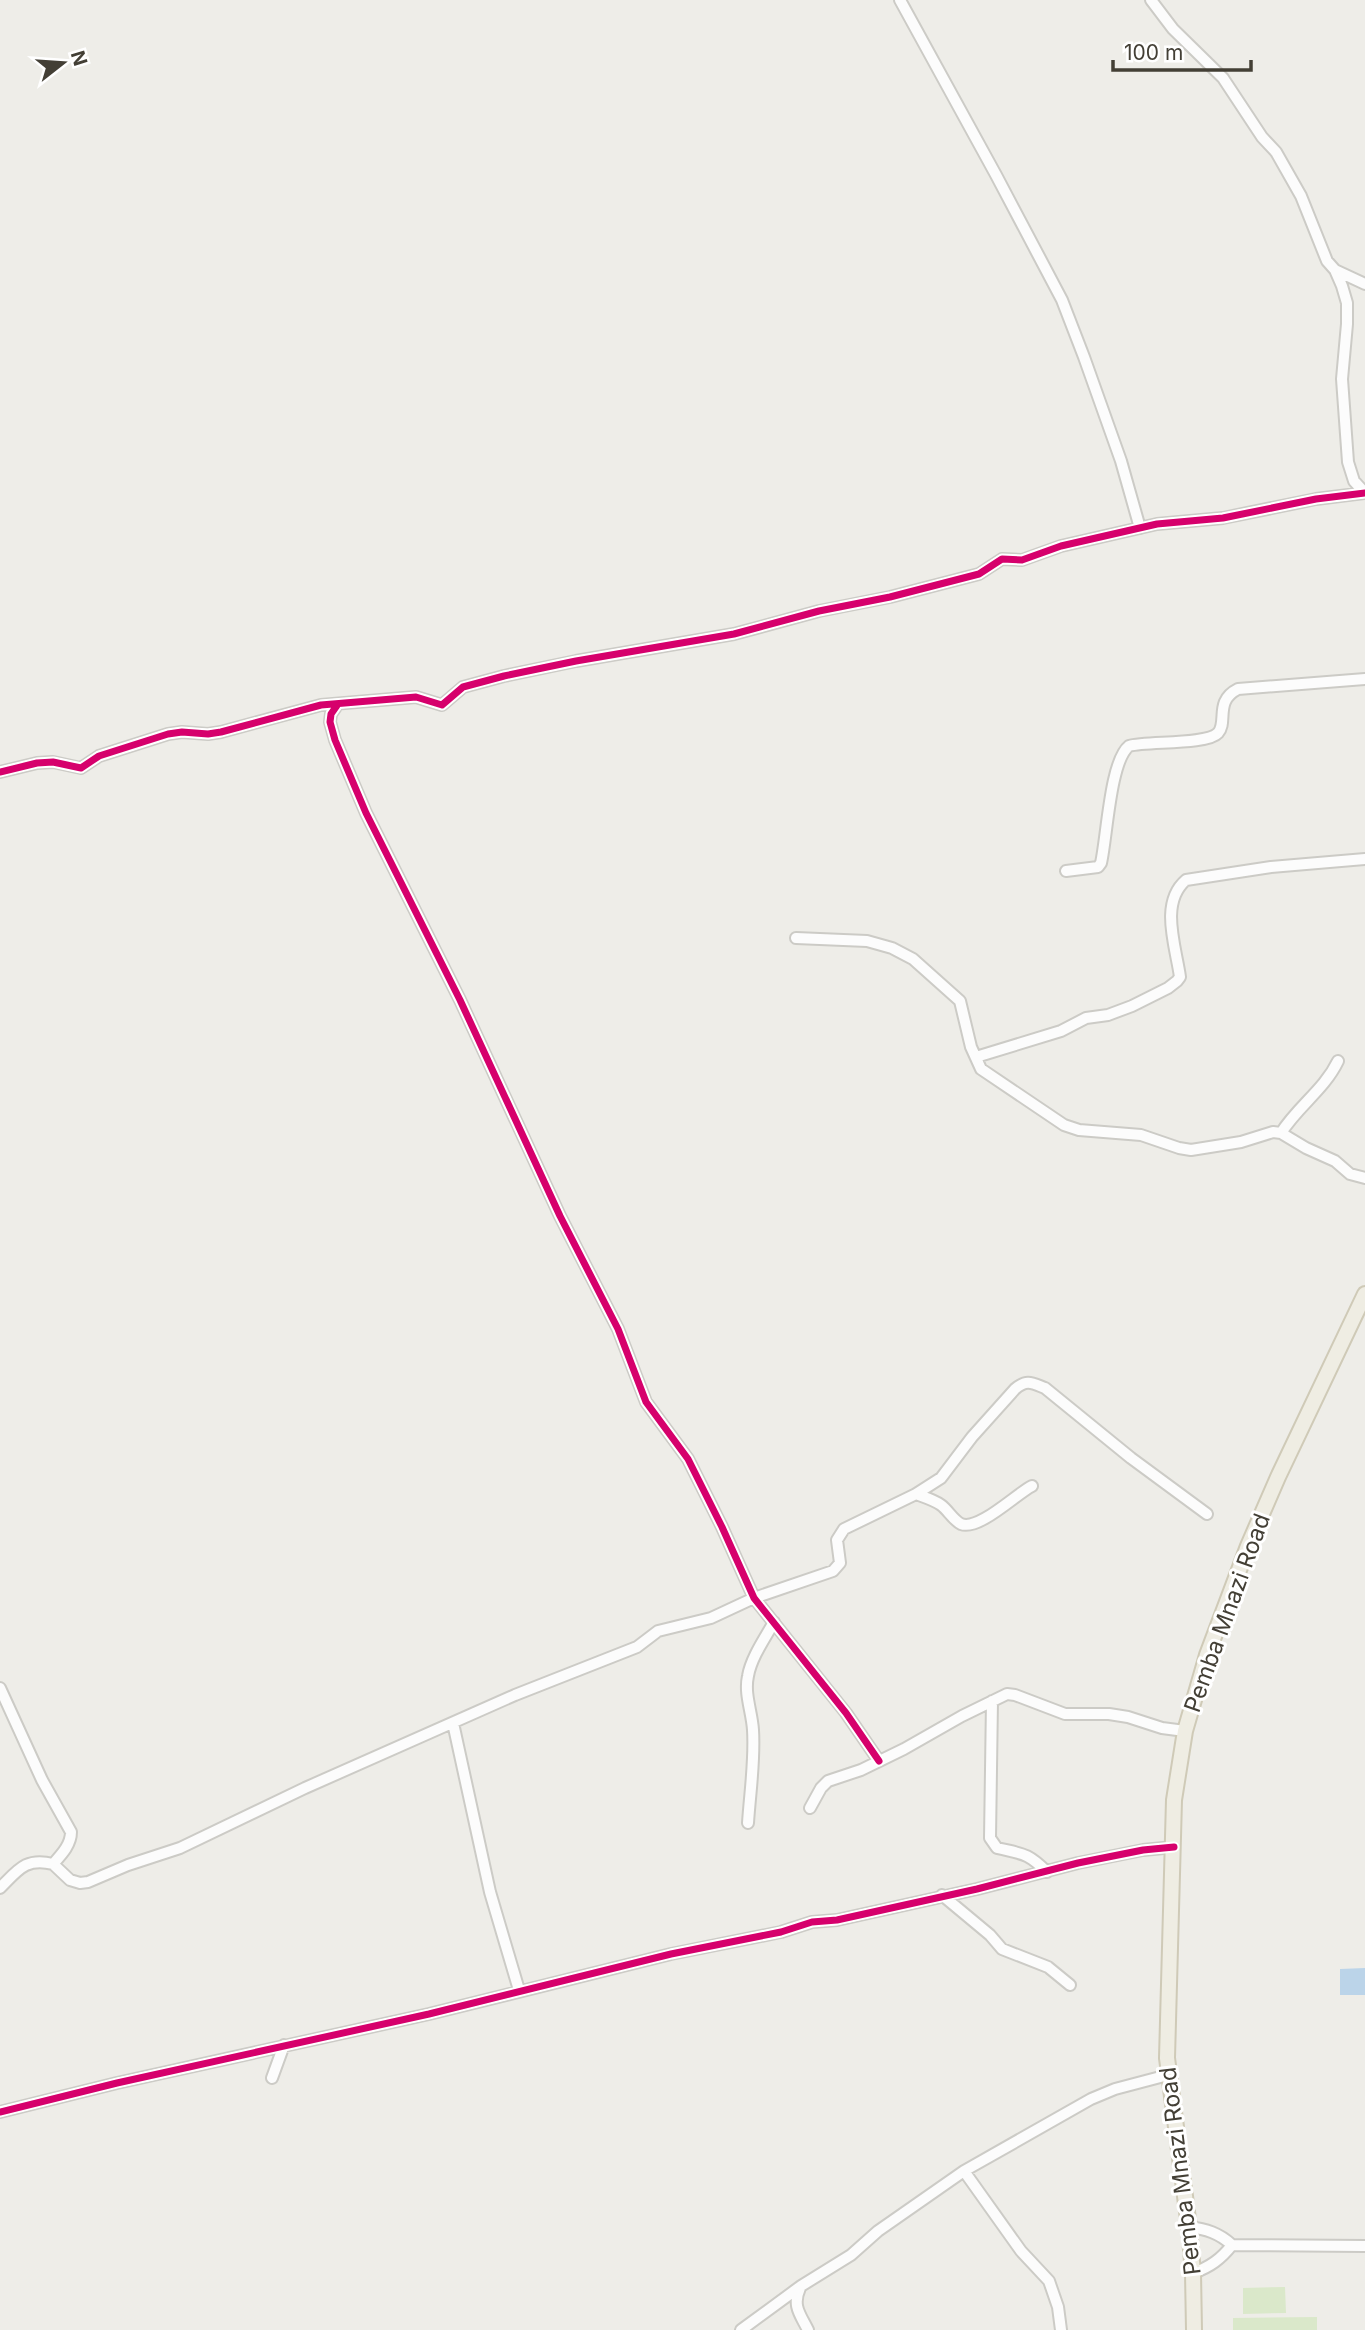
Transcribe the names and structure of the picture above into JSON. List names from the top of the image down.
{
  "streets": {
    "main road": ["Pemba Mnazi Road"]
  },
  "scale_bar": "100 m",
  "north": "right"
}
